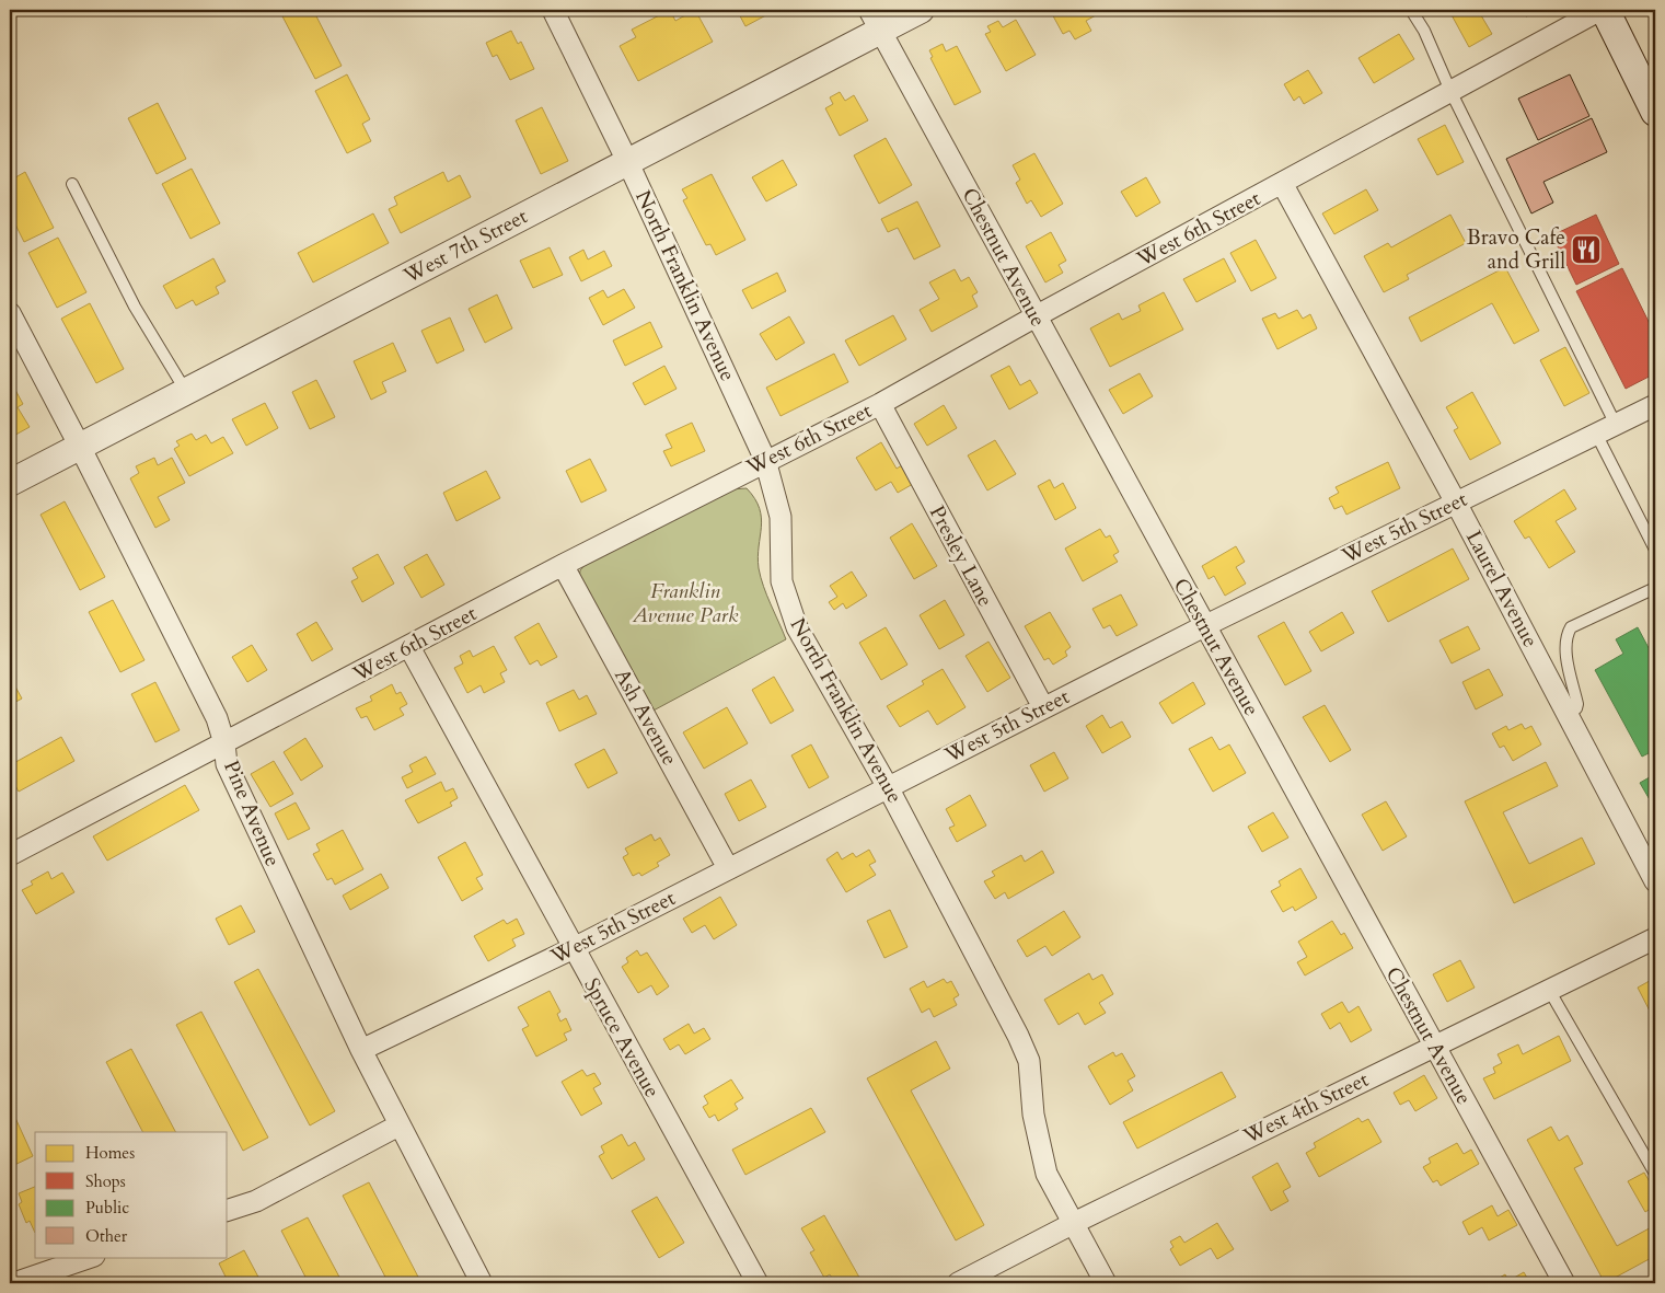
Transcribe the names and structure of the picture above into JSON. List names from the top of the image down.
{
  "streets": {
    "street": [
      "West 6th Street",
      "West 7th Street",
      "Chestnut Avenue",
      "North Franklin Avenue",
      "West 5th Street",
      "Presley Lane",
      "Laurel Avenue",
      "Ash Avenue",
      "Pine Avenue",
      "Spruce Avenue",
      "West 4th Street"
    ]
  },
  "crossings": [
    ["West 6th Street", "Chestnut Avenue"],
    ["West 6th Street", "North Franklin Avenue"],
    ["West 6th Street", "Presley Lane"],
    ["West 6th Street", "Laurel Avenue"],
    ["West 6th Street", "Ash Avenue"],
    ["West 6th Street", "Pine Avenue"],
    ["West 6th Street", "Spruce Avenue"],
    ["West 7th Street", "Chestnut Avenue"],
    ["West 7th Street", "North Franklin Avenue"],
    ["West 7th Street", "Pine Avenue"],
    ["Chestnut Avenue", "West 5th Street"],
    ["Chestnut Avenue", "West 4th Street"],
    ["North Franklin Avenue", "West 5th Street"],
    ["North Franklin Avenue", "West 4th Street"],
    ["West 5th Street", "Presley Lane"],
    ["West 5th Street", "Laurel Avenue"],
    ["West 5th Street", "Ash Avenue"],
    ["West 5th Street", "Pine Avenue"],
    ["West 5th Street", "Spruce Avenue"]
  ],
  "parks": ["Franklin Avenue Park"],
  "places": {
    "restaurant": ["Bravo Cafe and Grill"]
  },
  "legend": [
    "Homes",
    "Shops",
    "Public",
    "Other"
  ]
}
